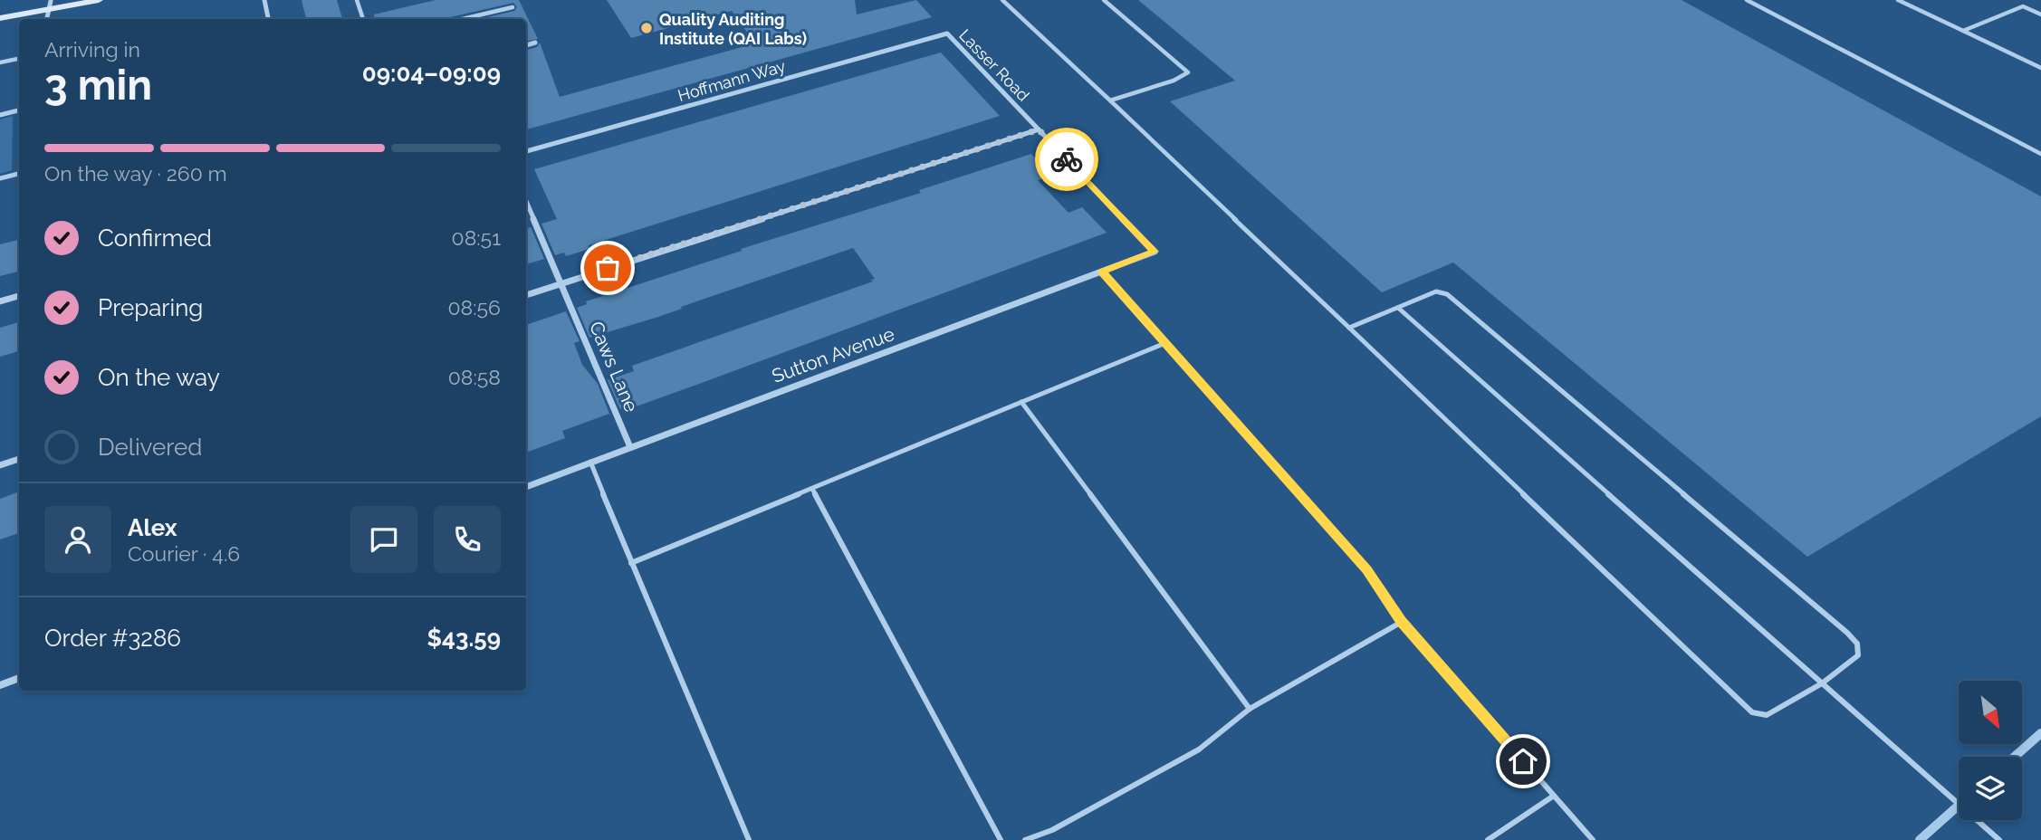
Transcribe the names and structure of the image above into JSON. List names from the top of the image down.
{
  "streets": {
    "street": [
      "Lasser Road",
      "Hoffmann Way",
      "Sutton Avenue",
      "Caws Lane"
    ]
  },
  "crossings": [
    ["Lasser Road", "Hoffmann Way"],
    ["Lasser Road", "Sutton Avenue"],
    ["Sutton Avenue", "Caws Lane"]
  ],
  "places": ["Quality Auditing Institute (QAI Labs)"],
  "north": "bottom right",
  "page": {
    "heading": ["3 min", "Arriving in", "09:04–09:09"],
    "panel": [
      "Alex",
      "Courier · 4.6",
      "Order #3286",
      "$43.59"
    ],
    "bar": "On the way · 260 m",
    "list": [
      ["Confirmed", "08:51"],
      ["Preparing", "08:56"],
      ["On the way", "08:58"],
      "Delivered"
    ]
  }
}
